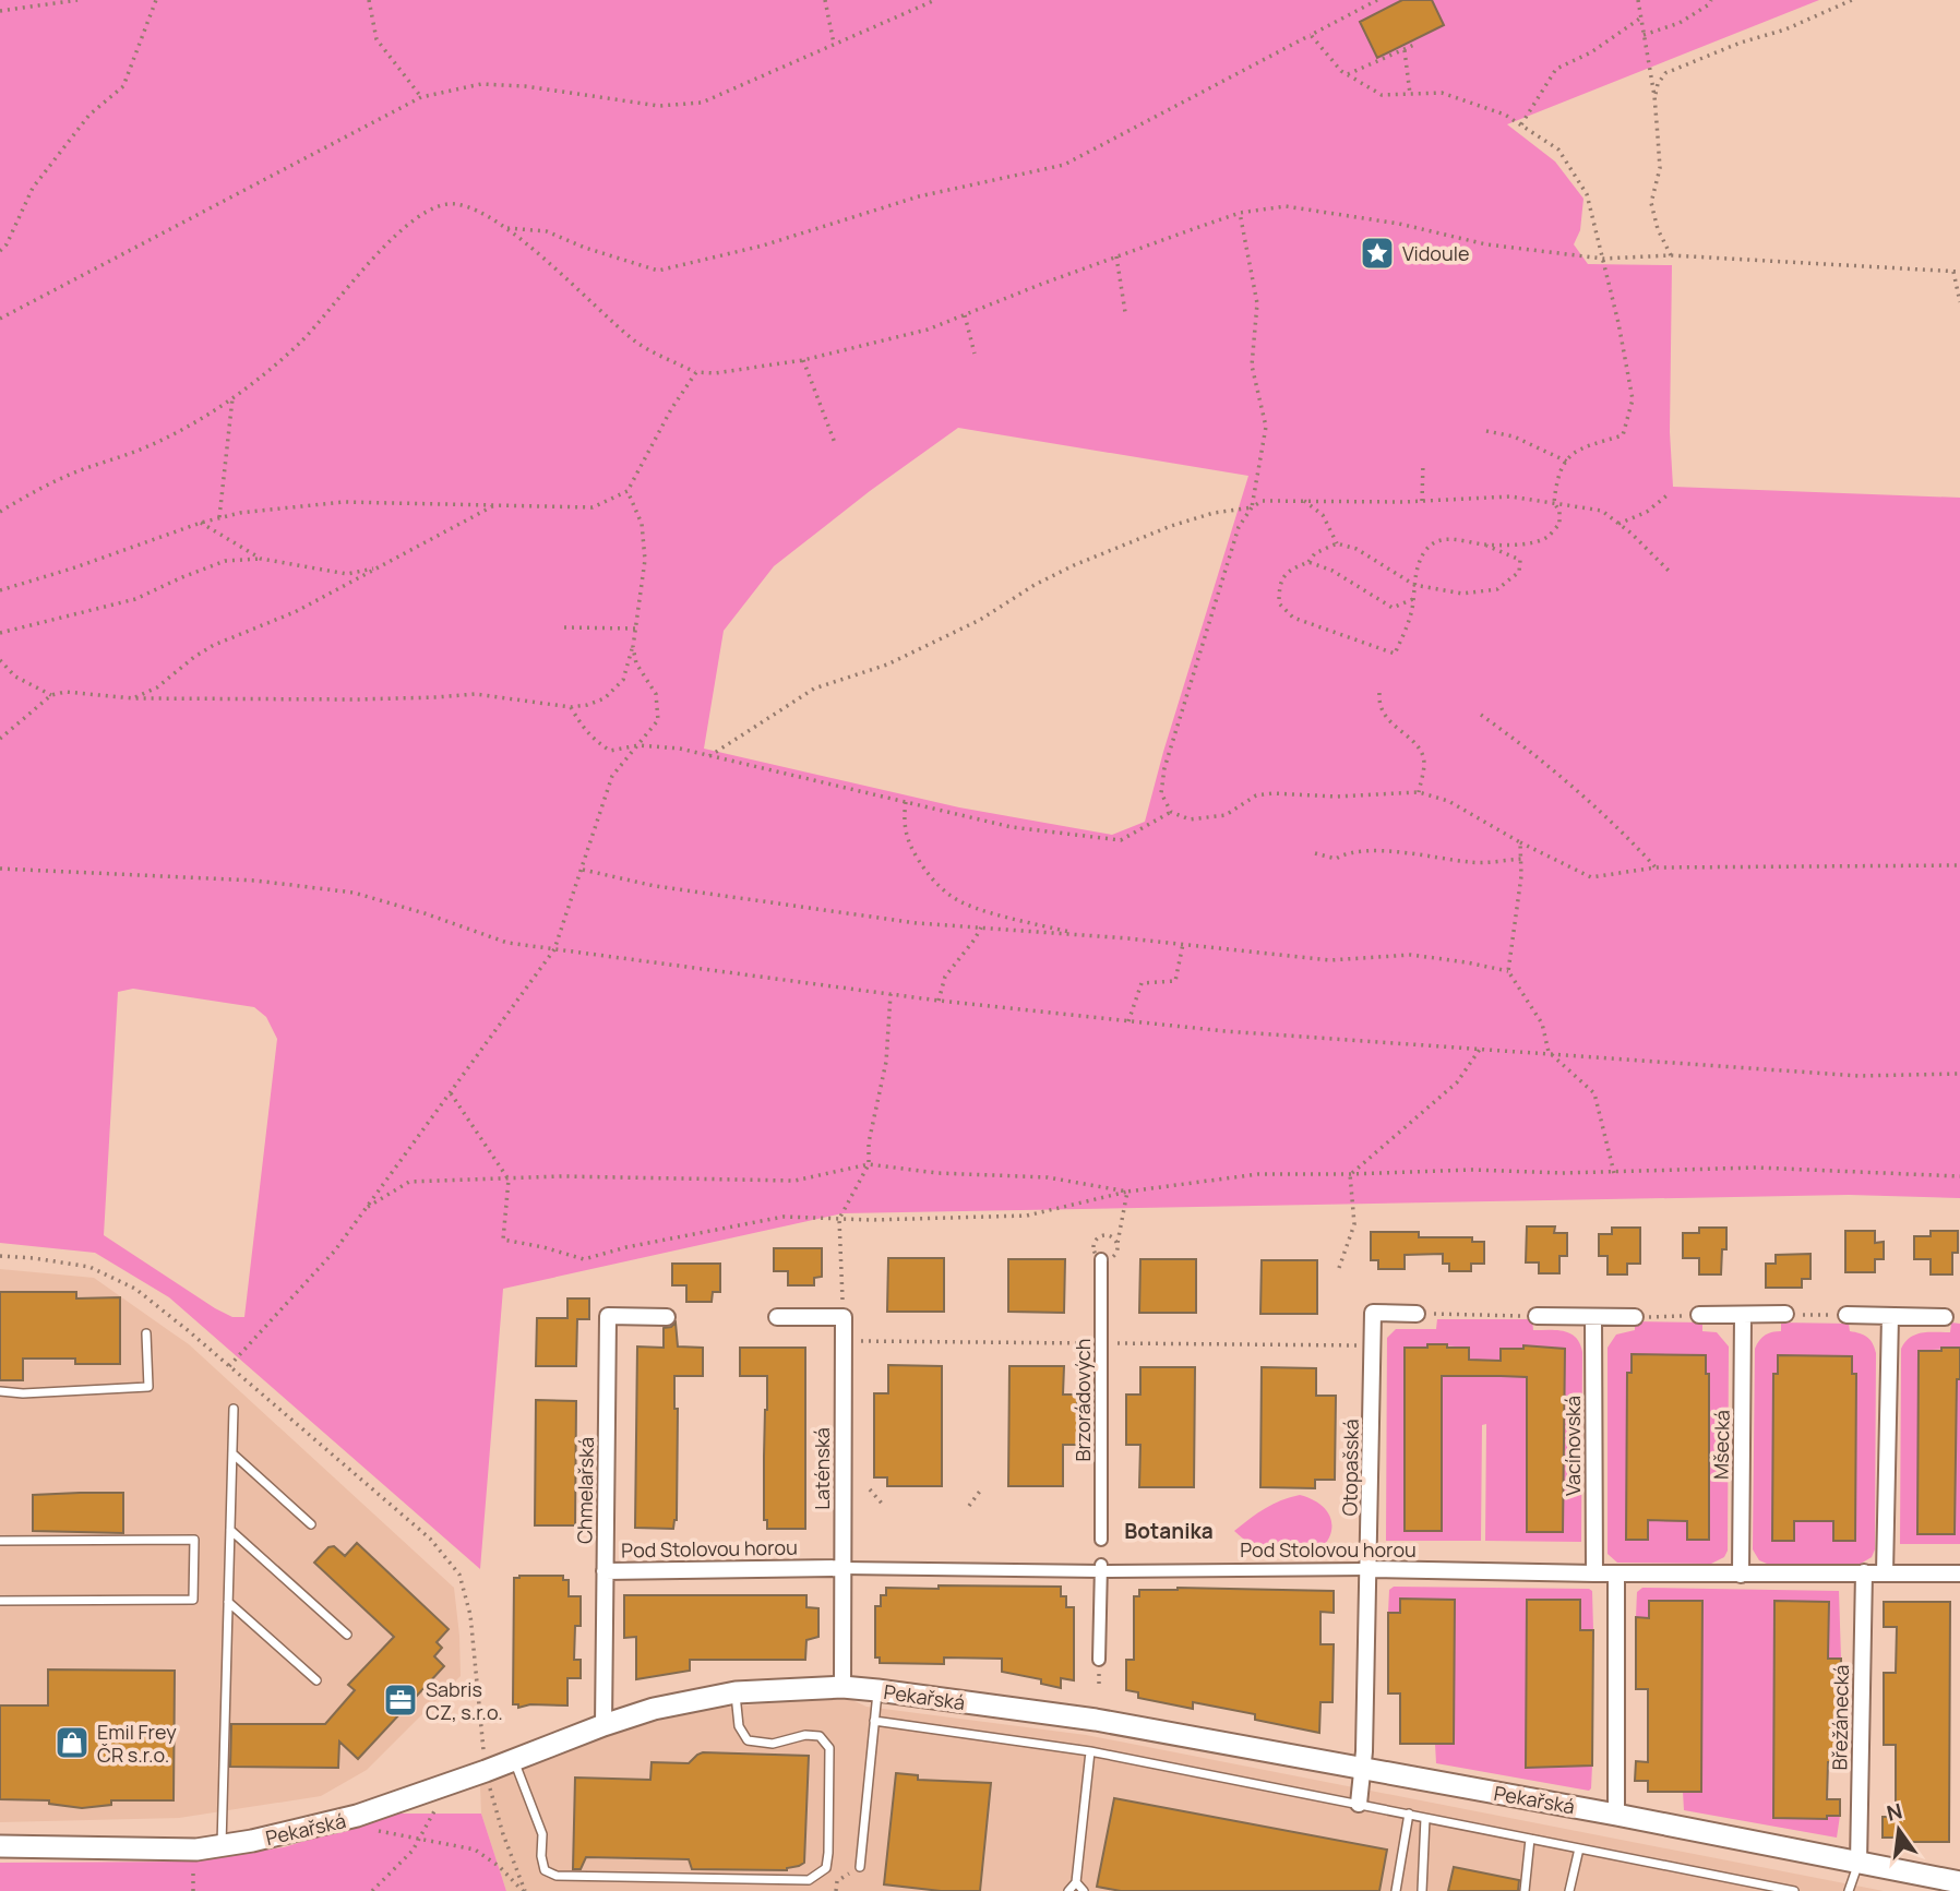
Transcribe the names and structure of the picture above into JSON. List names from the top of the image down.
{
  "streets": {
    "street": [
      "Brzorádových",
      "Mšecká",
      "Vacínovská",
      "Otopašská",
      "Laténská",
      "Chmelařská",
      "Pod Stolovou horou",
      "Pekařská",
      "Břežánecká"
    ]
  },
  "crossings": [
    ["Mšecká", "Pod Stolovou horou"],
    ["Vacínovská", "Pod Stolovou horou"],
    ["Otopašská", "Pod Stolovou horou"],
    ["Otopašská", "Pekařská"],
    ["Laténská", "Pod Stolovou horou"],
    ["Laténská", "Pekařská"],
    ["Chmelařská", "Pod Stolovou horou"],
    ["Chmelařská", "Pekařská"],
    ["Pod Stolovou horou", "Břežánecká"],
    ["Pekařská", "Břežánecká"]
  ],
  "districts": ["Botanika"],
  "places": {
    "place": ["Vidoule"],
    "office": ["Sabris CZ, s.r.o."],
    "shop": ["Emil Frey ČR s.r.o."]
  },
  "north": "top"
}
